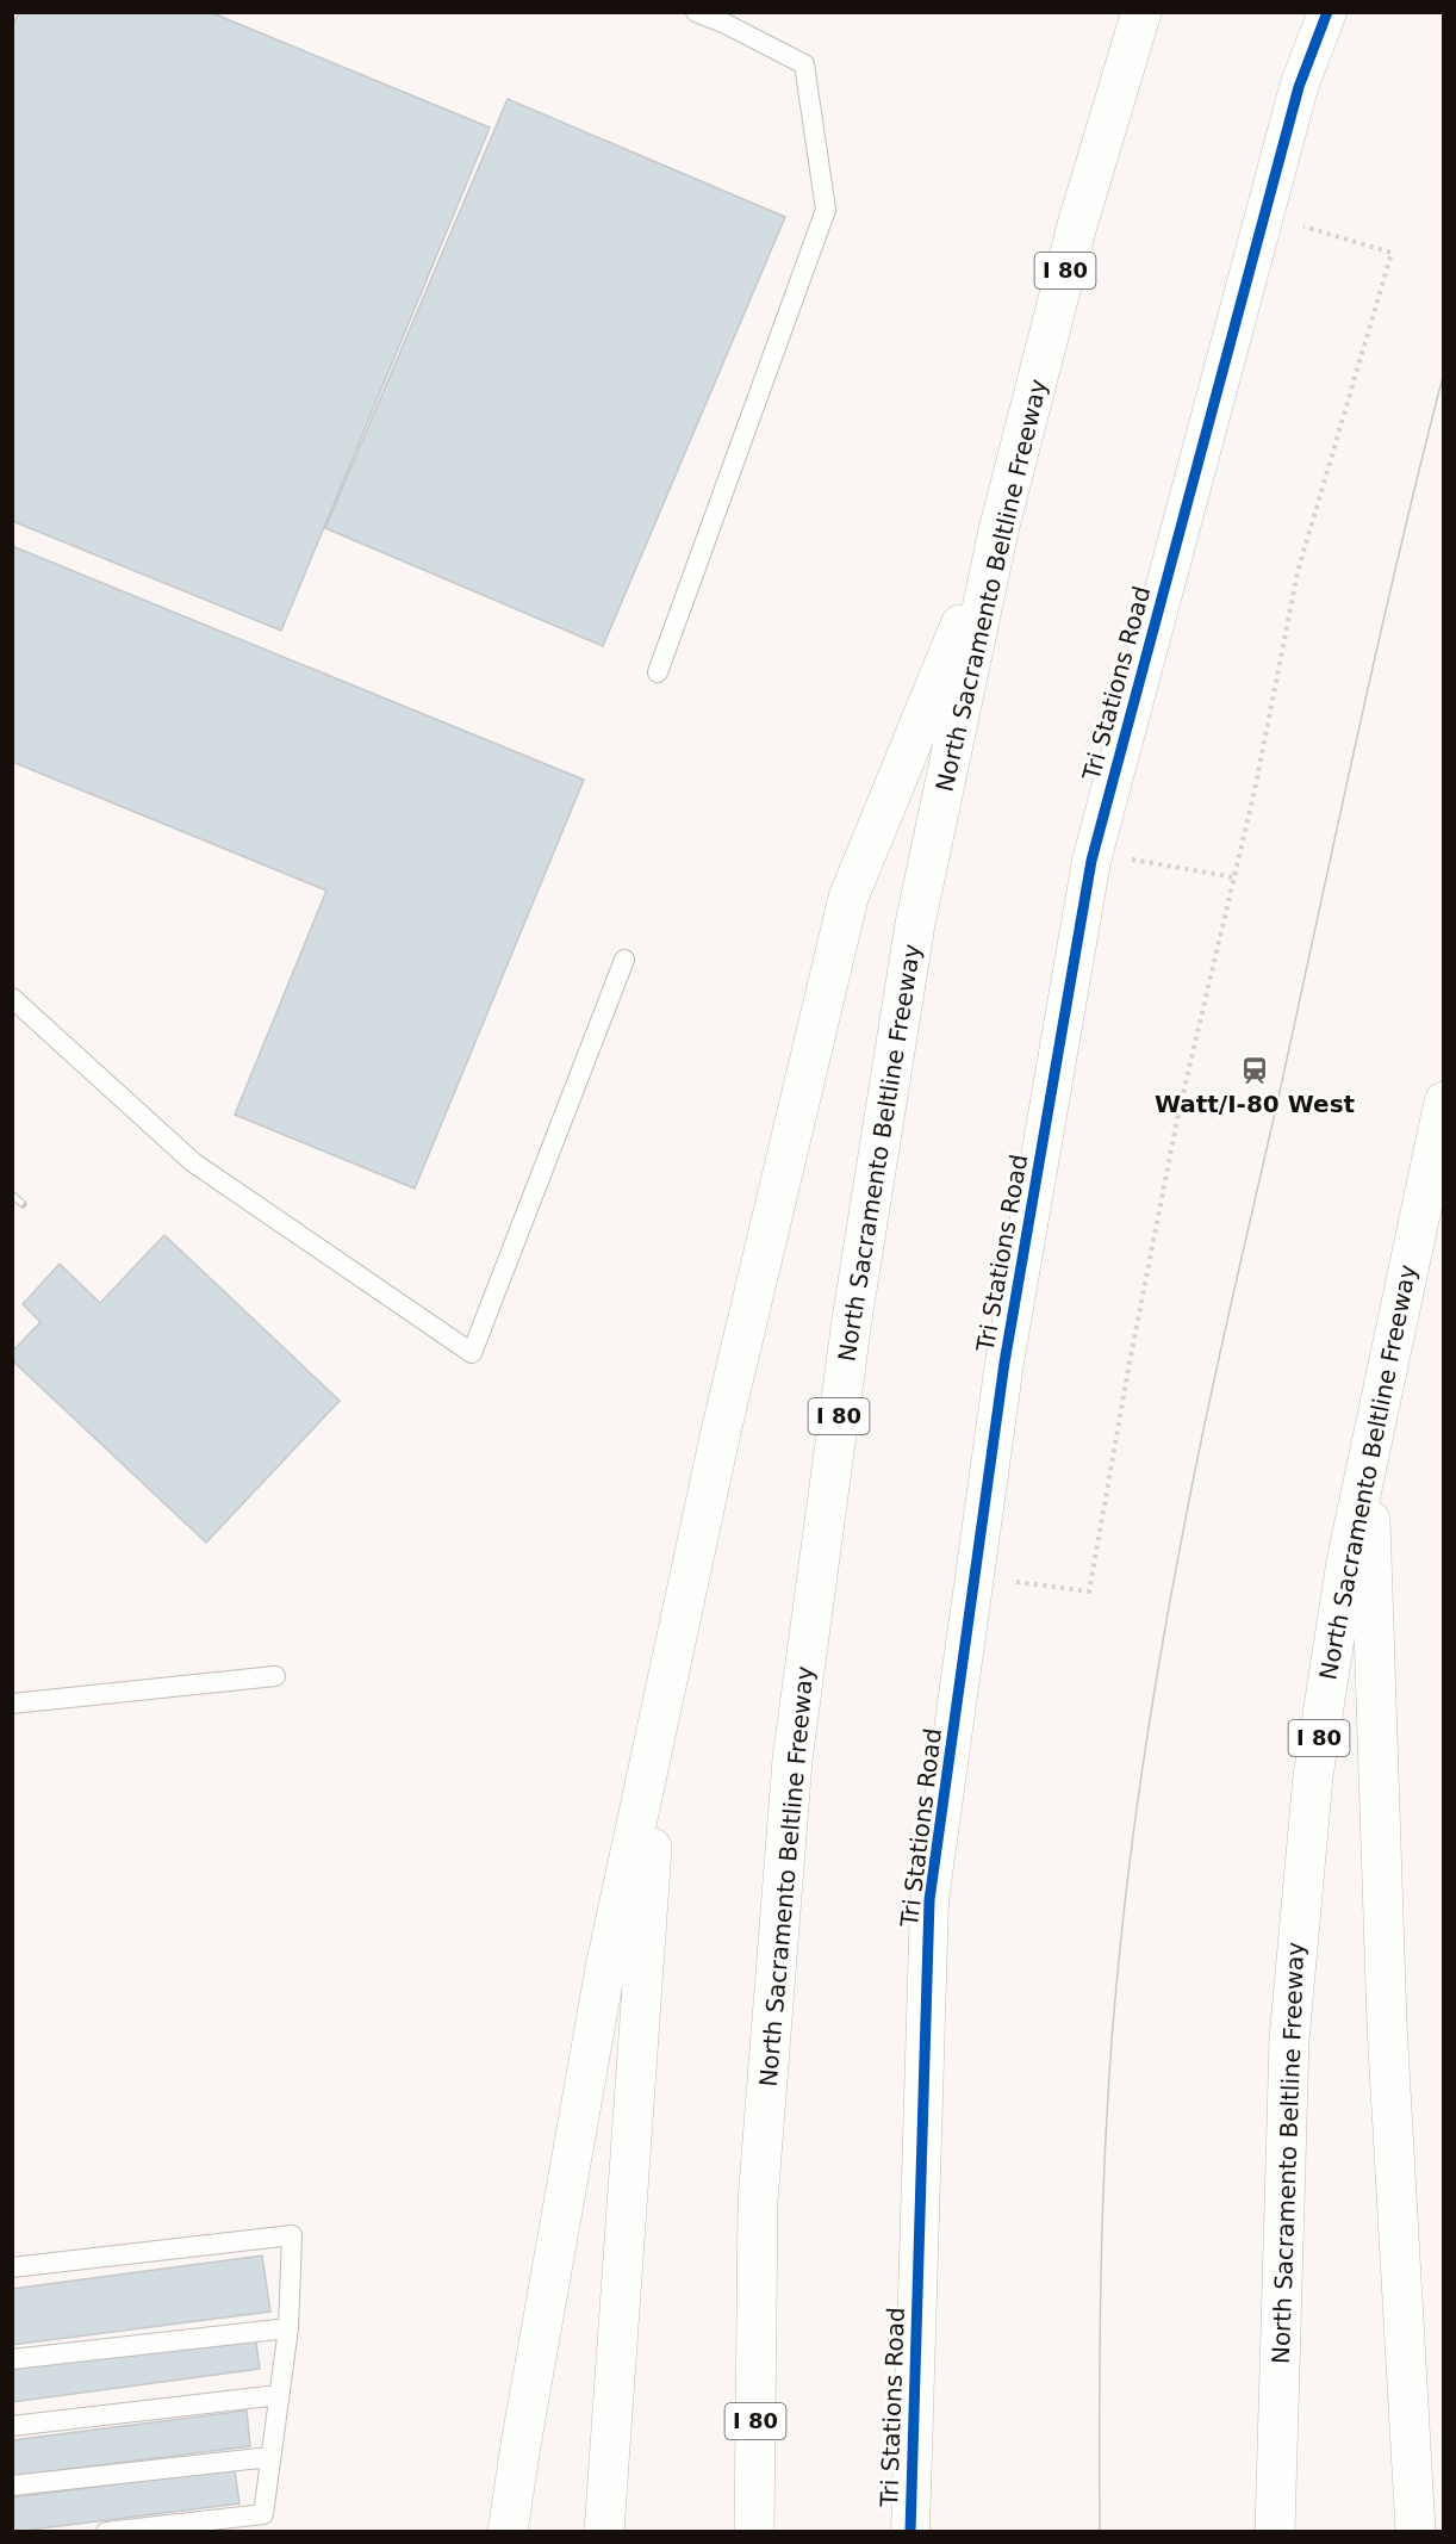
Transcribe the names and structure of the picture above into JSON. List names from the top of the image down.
{
  "streets": {
    "highway": ["I 80", "North Sacramento Beltline Freeway"],
    "street": ["Tri Stations Road"]
  },
  "places": {
    "station": ["Watt/I-80 West"]
  }
}
